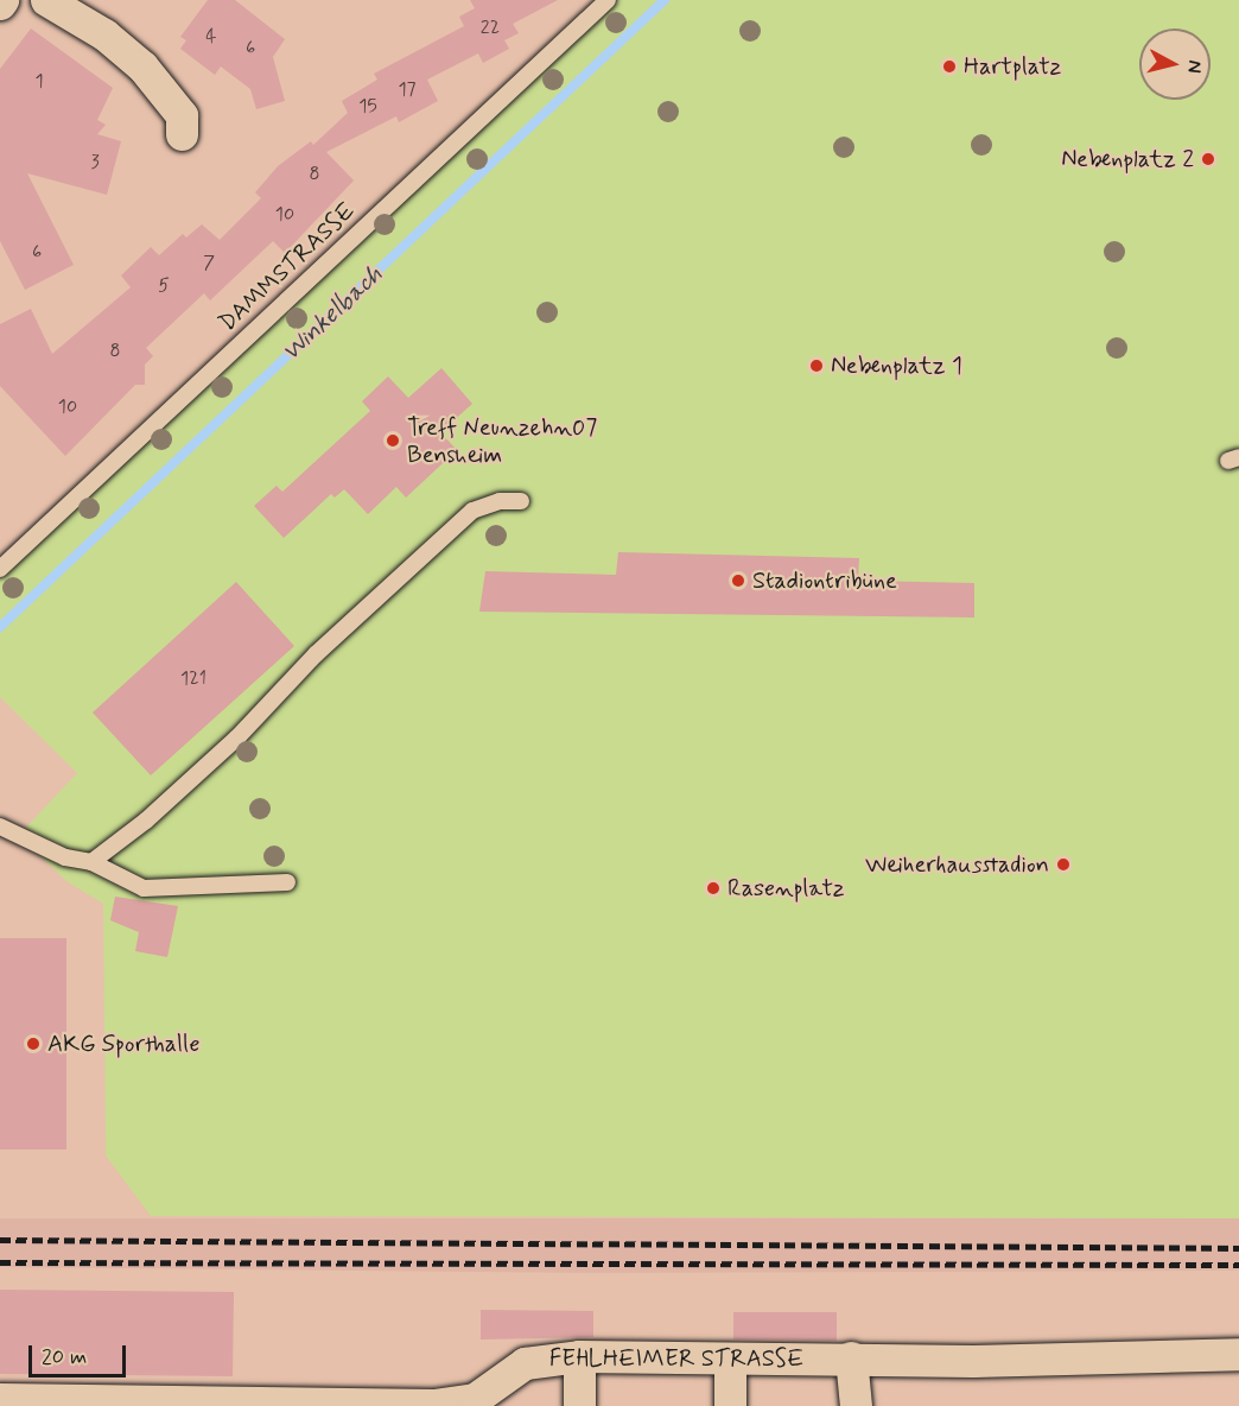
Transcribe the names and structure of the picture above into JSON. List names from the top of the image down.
{
  "streets": {
    "street": ["FEHLHEIMER STRASSE"],
    "lane": ["DAMMSTRASSE"]
  },
  "water": ["Winkelbach"],
  "places": [
    "Hartplatz",
    "Nebenplatz 2",
    "Nebenplatz 1",
    "Treff Neunzehn07 Bensheim",
    "Stadiontribüne",
    "Weiherhausstadion",
    "Rasenplatz",
    "AKG Sporthalle"
  ],
  "house_numbers": [
    "22",
    "4",
    "6",
    "1",
    "17",
    "15",
    "3",
    "8",
    "10",
    "6",
    "7",
    "5",
    "8",
    "10",
    "121"
  ],
  "scale_bar": "20 m",
  "north": "right"
}
